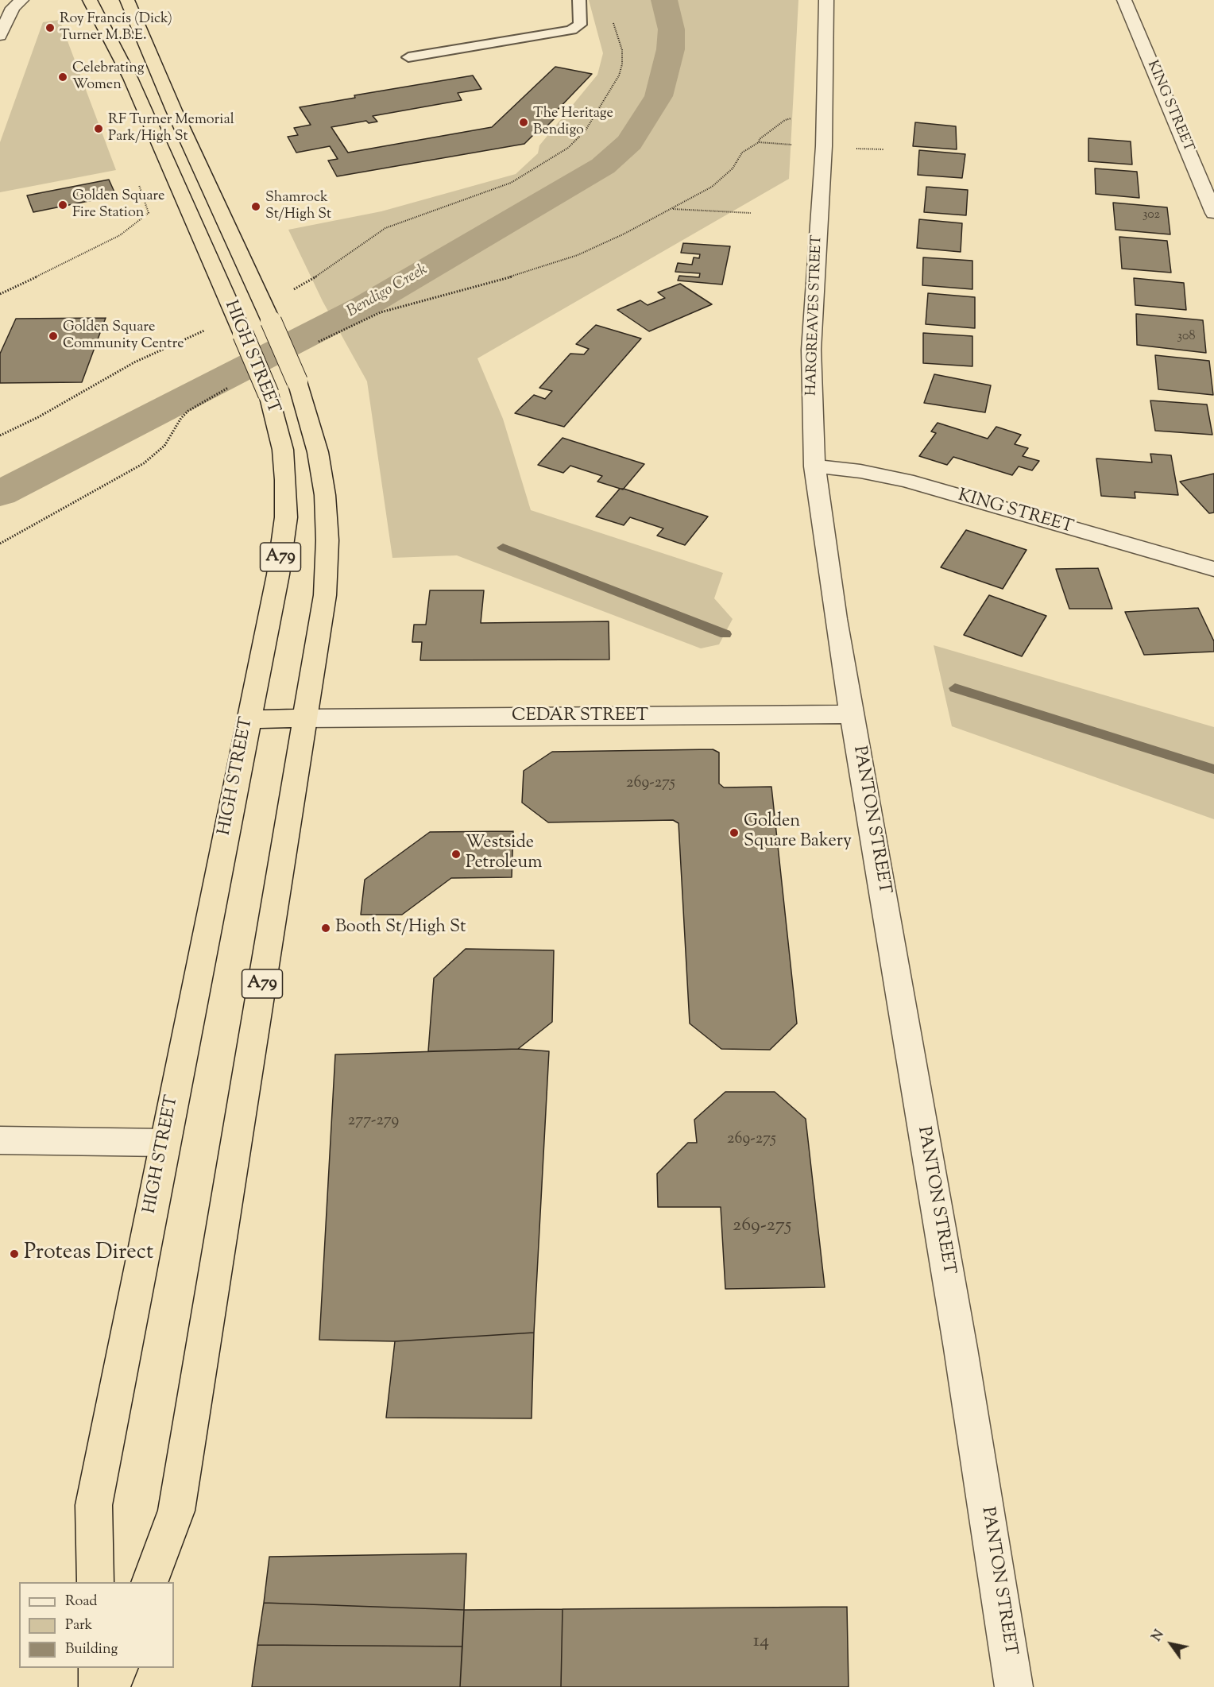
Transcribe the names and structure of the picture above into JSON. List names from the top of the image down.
{
  "streets": {
    "highway": ["HIGH STREET", "A79"],
    "street": [
      "KING STREET",
      "HARGREAVES STREET",
      "CEDAR STREET",
      "PANTON STREET"
    ]
  },
  "crossings": [
    ["KING STREET", "HARGREAVES STREET"],
    ["HARGREAVES STREET", "CEDAR STREET"],
    ["HARGREAVES STREET", "PANTON STREET"],
    ["HIGH STREET", "CEDAR STREET"],
    ["CEDAR STREET", "PANTON STREET"]
  ],
  "water": ["Bendigo Creek"],
  "places": [
    "Roy Francis (Dick) Turner M.B.E.",
    "Celebrating Women",
    "The Heritage Bendigo",
    "RF Turner Memorial Park/High St",
    "Golden Square Fire Station",
    "Shamrock St/High St",
    "Golden Square Community Centre",
    "Golden Square Bakery",
    "Westside Petroleum",
    "Booth St/High St",
    "Proteas Direct"
  ],
  "house_numbers": [
    "302",
    "308",
    "269-275",
    "277-279",
    "269-275",
    "269-275",
    "14"
  ],
  "legend": ["Road", "Park", "Building"],
  "north": "top left"
}
